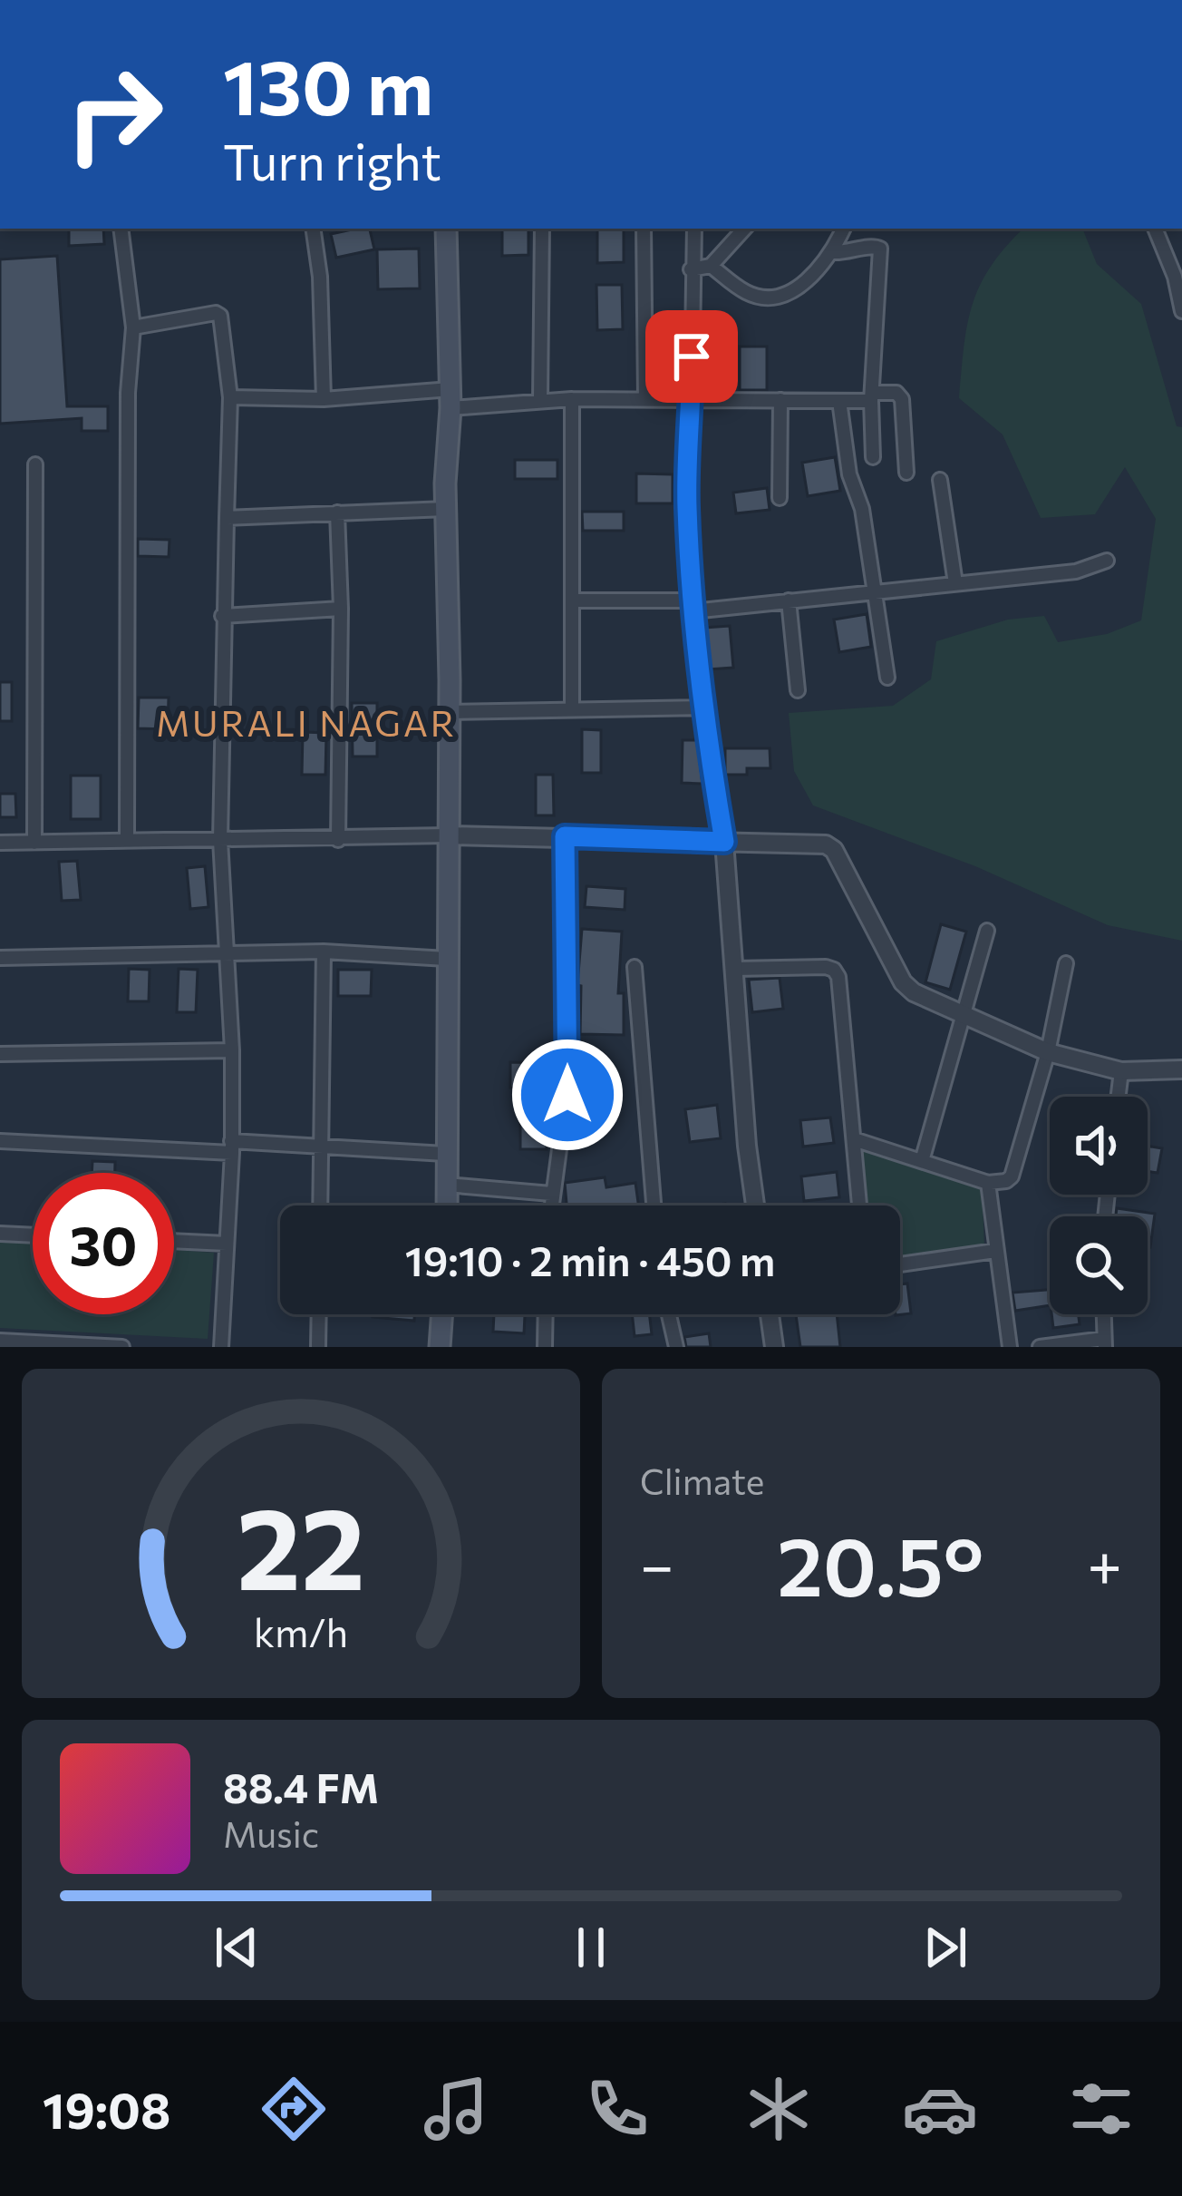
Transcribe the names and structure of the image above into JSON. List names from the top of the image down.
{
  "districts": ["MURALI NAGAR"],
  "page": {
    "turn": ["130 m", "Turn right"],
    "limit": "30",
    "trip": "19:10 · 2 min · 450 m",
    "tile": "Climate",
    "heat": ["−", "20.5°", "+"],
    "song": ["88.4 FM", "Music"],
    "tabs": "19:08",
    "gauge": ["22", "km/h"]
  }
}
